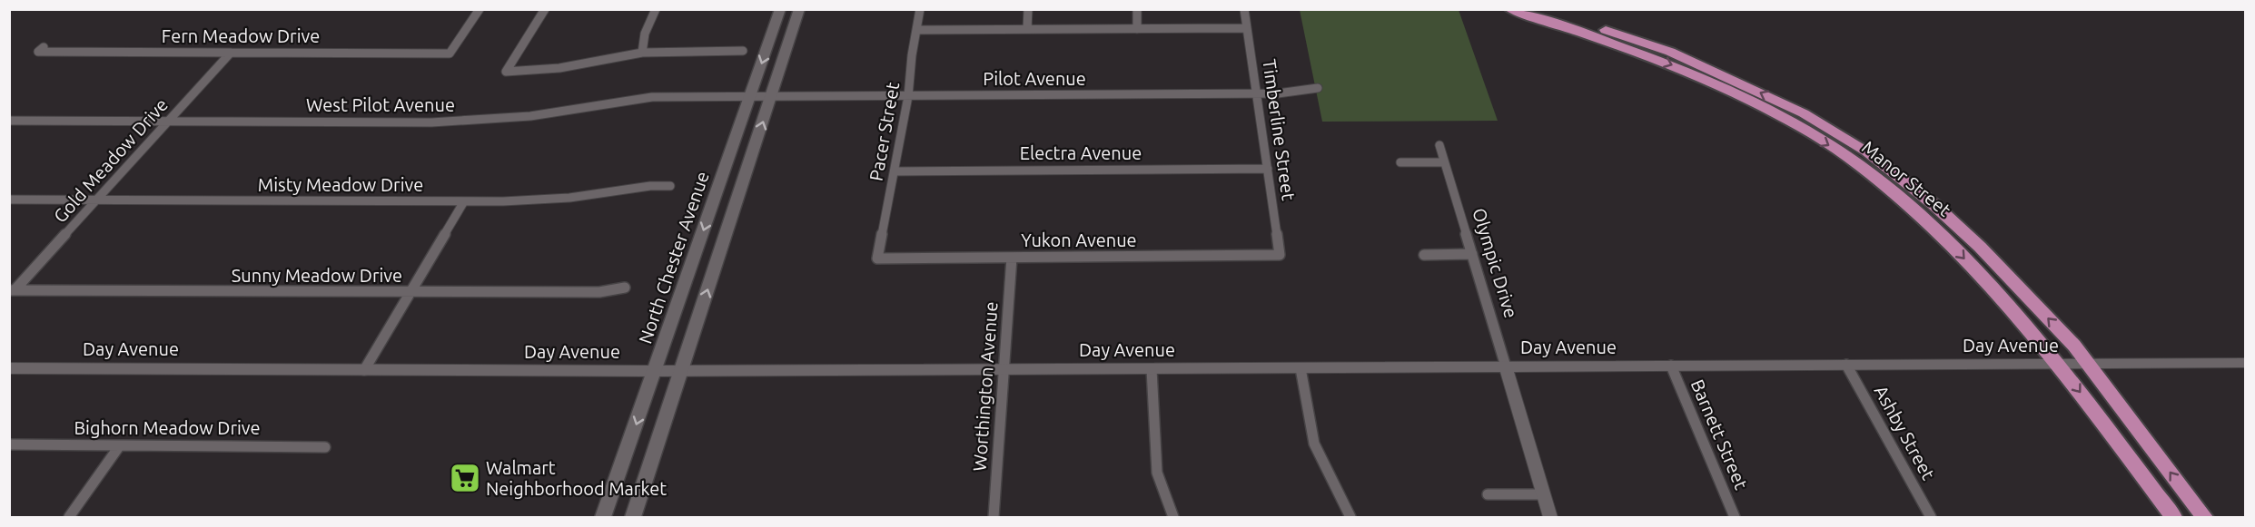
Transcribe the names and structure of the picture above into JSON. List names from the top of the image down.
{
  "streets": {
    "main road": ["Manor Street", "North Chester Avenue"],
    "street": [
      "Fern Meadow Drive",
      "Pilot Avenue",
      "West Pilot Avenue",
      "Timberline Street",
      "Pacer Street",
      "Electra Avenue",
      "Gold Meadow Drive",
      "Misty Meadow Drive",
      "Yukon Avenue",
      "Olympic Drive",
      "Sunny Meadow Drive",
      "Day Avenue",
      "Worthington Avenue",
      "Bighorn Meadow Drive",
      "Ashby Street",
      "Barnett Street"
    ]
  },
  "crossings": [
    ["Fern Meadow Drive", "Gold Meadow Drive"],
    ["Pilot Avenue", "West Pilot Avenue"],
    ["Pilot Avenue", "Timberline Street"],
    ["Pilot Avenue", "Pacer Street"],
    ["Pilot Avenue", "North Chester Avenue"],
    ["West Pilot Avenue", "Gold Meadow Drive"],
    ["West Pilot Avenue", "North Chester Avenue"],
    ["Timberline Street", "Electra Avenue"],
    ["Timberline Street", "Yukon Avenue"],
    ["Pacer Street", "Electra Avenue"],
    ["Pacer Street", "Yukon Avenue"],
    ["Gold Meadow Drive", "Misty Meadow Drive"],
    ["Gold Meadow Drive", "Sunny Meadow Drive"],
    ["Manor Street", "Day Avenue"],
    ["Yukon Avenue", "Worthington Avenue"],
    ["North Chester Avenue", "Day Avenue"],
    ["Olympic Drive", "Day Avenue"],
    ["Day Avenue", "Worthington Avenue"],
    ["Day Avenue", "Ashby Street"],
    ["Day Avenue", "Barnett Street"]
  ],
  "places": {
    "supermarket": ["Walmart Neighborhood Market"]
  }
}
